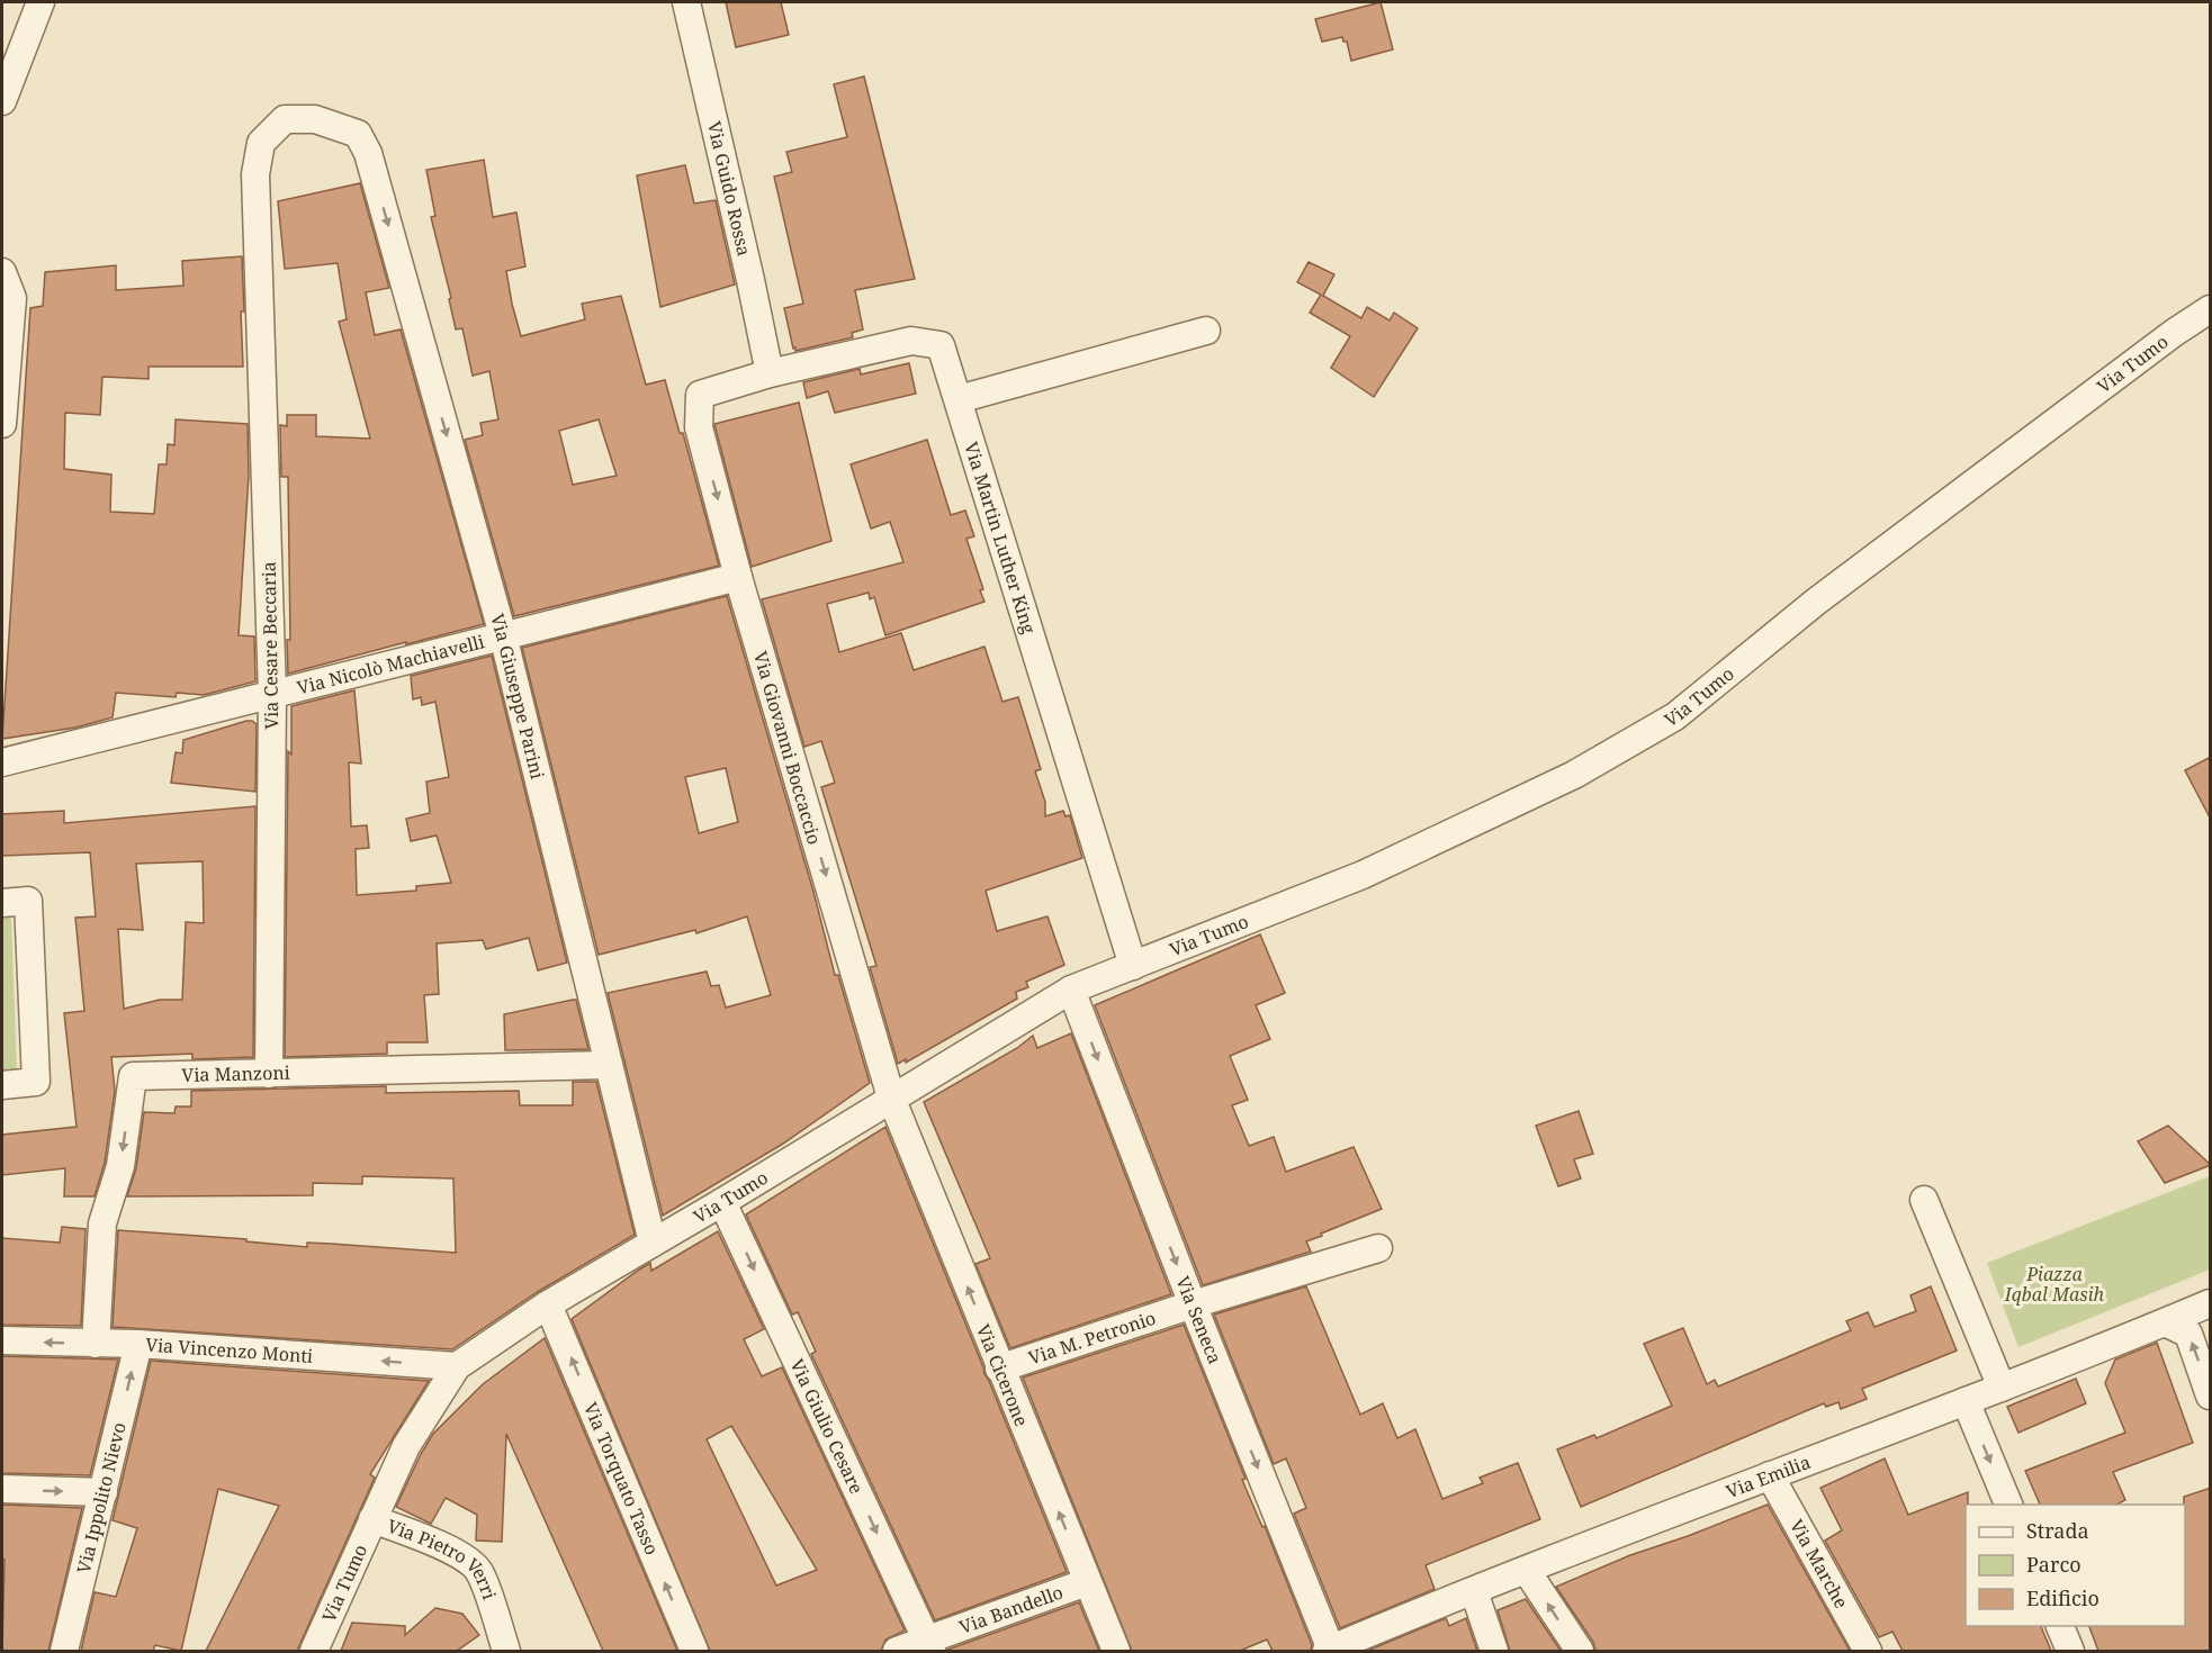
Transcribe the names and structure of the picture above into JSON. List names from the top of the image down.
{
  "streets": {
    "street": [
      "Via Guido Rossa",
      "Via Tumo",
      "Via Martin Luther King",
      "Via Cesare Beccaria",
      "Via Nicolò Machiavelli",
      "Via Giuseppe Parini",
      "Via Giovanni Boccaccio",
      "Via Manzoni",
      "Via Seneca",
      "Via M. Petronio",
      "Via Vincenzo Monti",
      "Via Cicerone",
      "Via Giulio Cesare",
      "Via Emilia",
      "Via Torquato Tasso",
      "Via Ippolito Nievo",
      "Via Marche",
      "Via Pietro Verri",
      "Via Bandello"
    ]
  },
  "crossings": [
    ["Via Guido Rossa", "Via Martin Luther King"],
    ["Via Tumo", "Via Martin Luther King"],
    ["Via Tumo", "Via Giuseppe Parini"],
    ["Via Tumo", "Via Giovanni Boccaccio"],
    ["Via Tumo", "Via Seneca"],
    ["Via Tumo", "Via Vincenzo Monti"],
    ["Via Tumo", "Via Cicerone"],
    ["Via Tumo", "Via Giulio Cesare"],
    ["Via Tumo", "Via Torquato Tasso"],
    ["Via Tumo", "Via Pietro Verri"],
    ["Via Martin Luther King", "Via Giovanni Boccaccio"],
    ["Via Cesare Beccaria", "Via Nicolò Machiavelli"],
    ["Via Cesare Beccaria", "Via Giuseppe Parini"],
    ["Via Cesare Beccaria", "Via Manzoni"],
    ["Via Nicolò Machiavelli", "Via Giuseppe Parini"],
    ["Via Nicolò Machiavelli", "Via Giovanni Boccaccio"],
    ["Via Giuseppe Parini", "Via Manzoni"],
    ["Via Giovanni Boccaccio", "Via Cicerone"],
    ["Via Manzoni", "Via Vincenzo Monti"],
    ["Via Seneca", "Via M. Petronio"],
    ["Via Seneca", "Via Emilia"],
    ["Via M. Petronio", "Via Cicerone"],
    ["Via Vincenzo Monti", "Via Ippolito Nievo"],
    ["Via Cicerone", "Via Bandello"],
    ["Via Giulio Cesare", "Via Bandello"],
    ["Via Emilia", "Via Marche"]
  ],
  "one_way": [
    "Via Giuseppe Parini",
    "Via Giovanni Boccaccio",
    "Via Seneca",
    "Via Vincenzo Monti",
    "Via Cicerone",
    "Via Giulio Cesare",
    "Via Torquato Tasso",
    "Via Ippolito Nievo"
  ],
  "parks": ["Piazza Iqbal Masih"],
  "legend": ["Strada", "Parco", "Edificio"]
}
